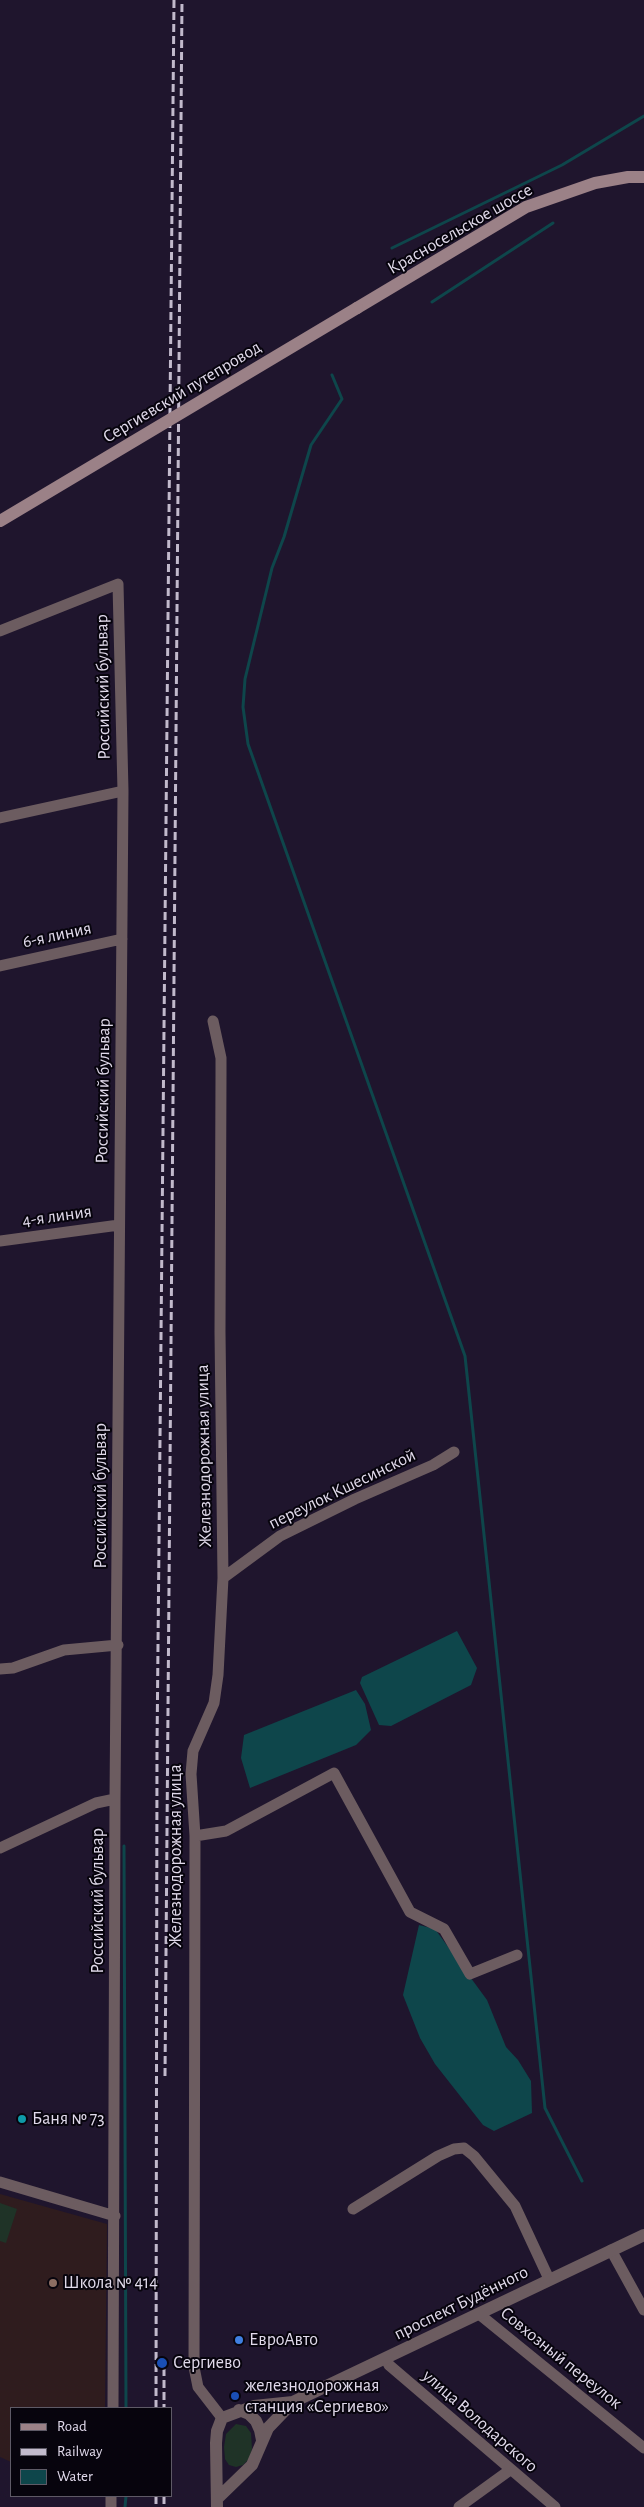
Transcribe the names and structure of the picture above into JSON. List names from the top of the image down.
{
  "streets": {
    "main road": ["Красносельское шоссе", "Сергиевский путепровод"],
    "street": [
      "Российский бульвар",
      "6-я линия",
      "4-я линия",
      "Железнодорожная улица",
      "переулок Кшесинской",
      "проспект Будённого",
      "Совхозный переулок",
      "улица Володарского"
    ]
  },
  "crossings": [
    ["Красносельское шоссе", "Сергиевский путепровод"],
    ["Российский бульвар", "6-я линия"],
    ["Российский бульвар", "4-я линия"],
    ["Железнодорожная улица", "переулок Кшесинской"],
    ["Железнодорожная улица", "проспект Будённого"],
    ["проспект Будённого", "Совхозный переулок"],
    ["проспект Будённого", "улица Володарского"]
  ],
  "places": [
    "Баня № 73",
    "Школа № 414",
    "ЕвроАвто",
    "Сергиево",
    "железнодорожная станция «Сергиево»"
  ],
  "legend": ["Road", "Railway", "Water"]
}
